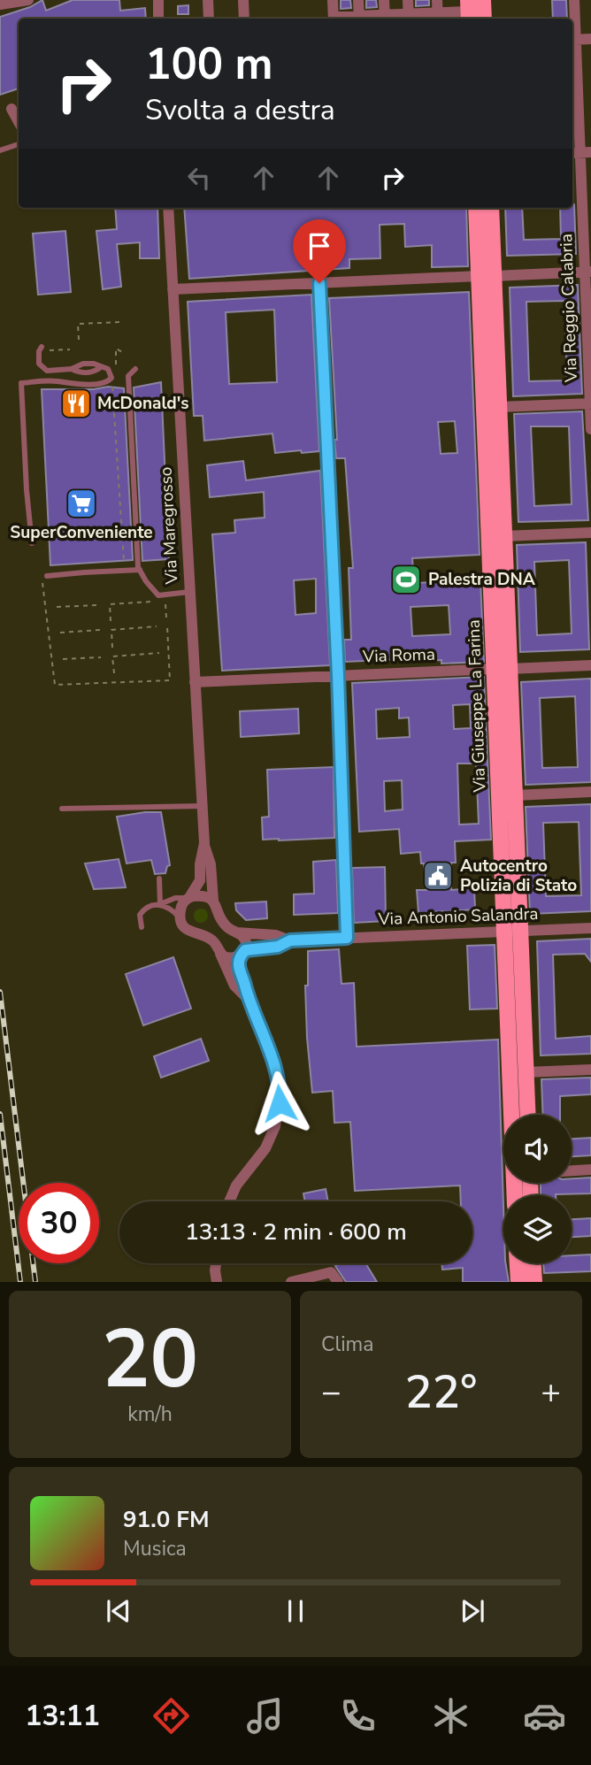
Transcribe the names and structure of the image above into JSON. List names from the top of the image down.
{
  "streets": {
    "main road": ["Via Giuseppe La Farina"],
    "street": [
      "Via Reggio Calabria",
      "Via Maregrosso",
      "Via Roma",
      "Via Antonio Salandra"
    ]
  },
  "crossings": [
    ["Via Maregrosso", "Via Roma"],
    ["Via Roma", "Via Giuseppe La Farina"],
    ["Via Giuseppe La Farina", "Via Antonio Salandra"]
  ],
  "places": {
    "restaurant": ["McDonald's"],
    "supermarket": ["SuperConveniente"],
    "sports": ["Palestra DNA"],
    "public building": ["Autocentro Polizia di Stato"]
  },
  "page": {
    "turn": ["100 m", "Svolta a destra"],
    "limit": "30",
    "trip": "13:13 · 2 min · 600 m",
    "tile": [
      ["20", "km/h"],
      "Clima"
    ],
    "heat": ["−", "22°", "+"],
    "song": ["91.0 FM", "Musica"],
    "tabs": "13:11"
  }
}
